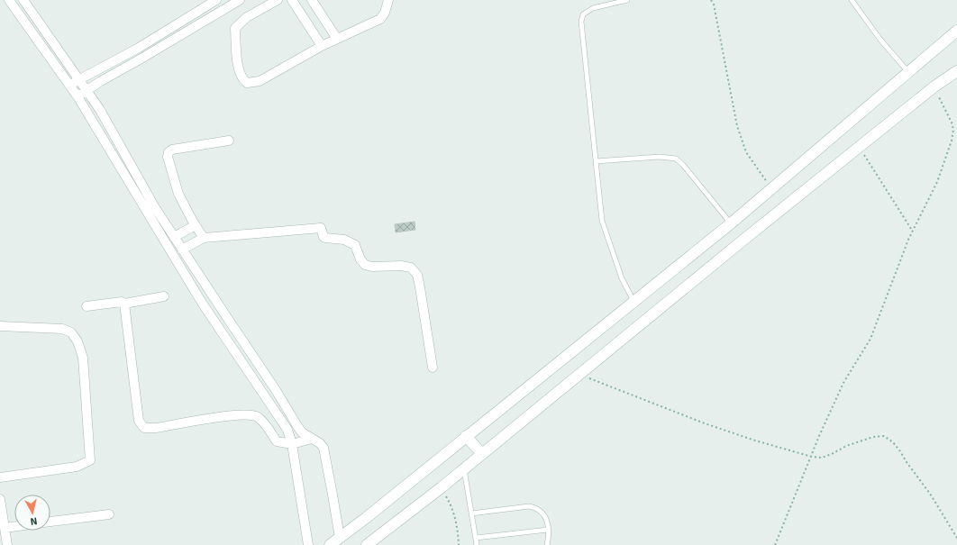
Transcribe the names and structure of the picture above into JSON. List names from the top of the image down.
{
  "north": "bottom"
}
